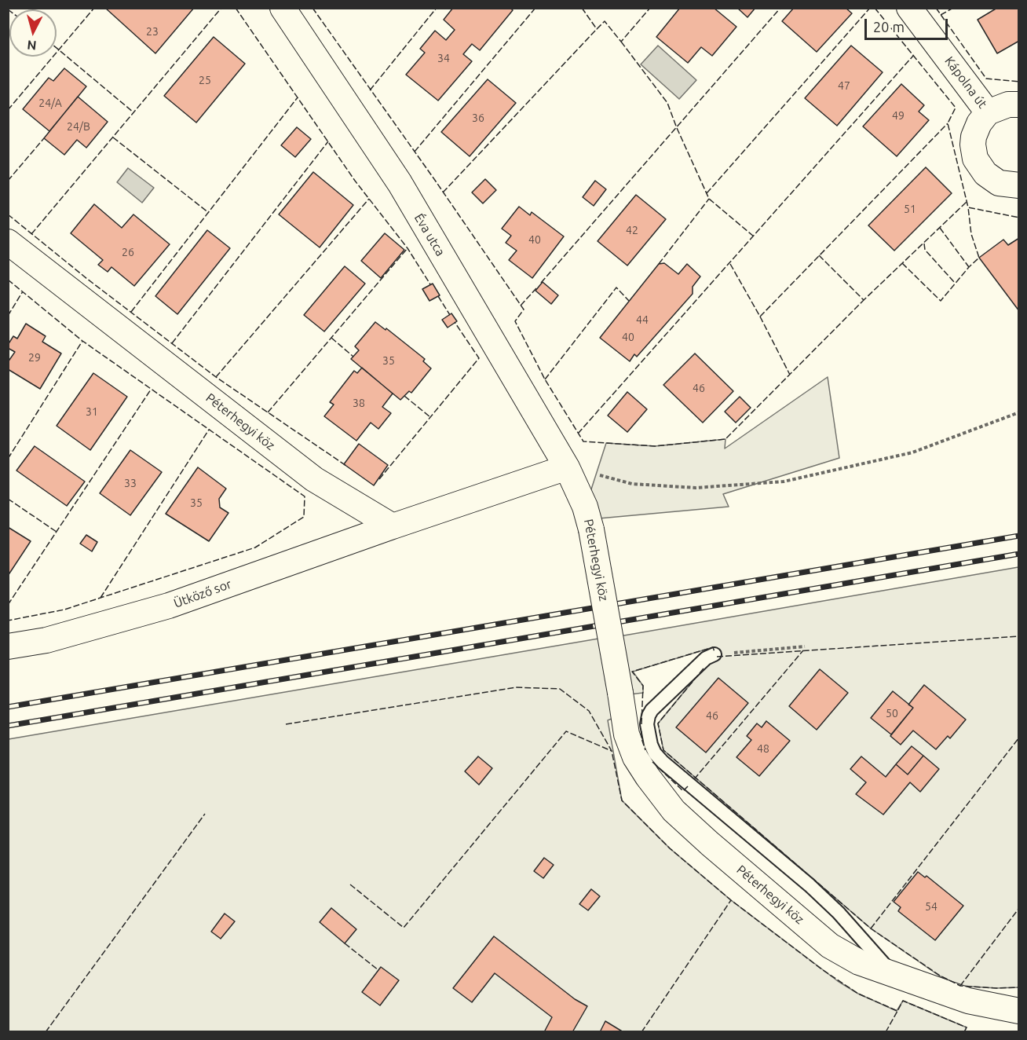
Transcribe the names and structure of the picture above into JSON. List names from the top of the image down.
{
  "streets": {
    "street": [
      "Kápolna út",
      "Éva utca",
      "Péterhegyi köz",
      "Ütköző sor"
    ]
  },
  "crossings": [
    ["Éva utca", "Péterhegyi köz"],
    ["Péterhegyi köz", "Ütköző sor"]
  ],
  "house_numbers": [
    "23",
    "34",
    "25",
    "47",
    "24/A",
    "49",
    "36",
    "24/B",
    "51",
    "42",
    "40",
    "26",
    "44",
    "40",
    "29",
    "35",
    "46",
    "38",
    "31",
    "33",
    "35",
    "50",
    "46",
    "48",
    "54"
  ],
  "scale_bar": "20 m",
  "north": "bottom"
}
